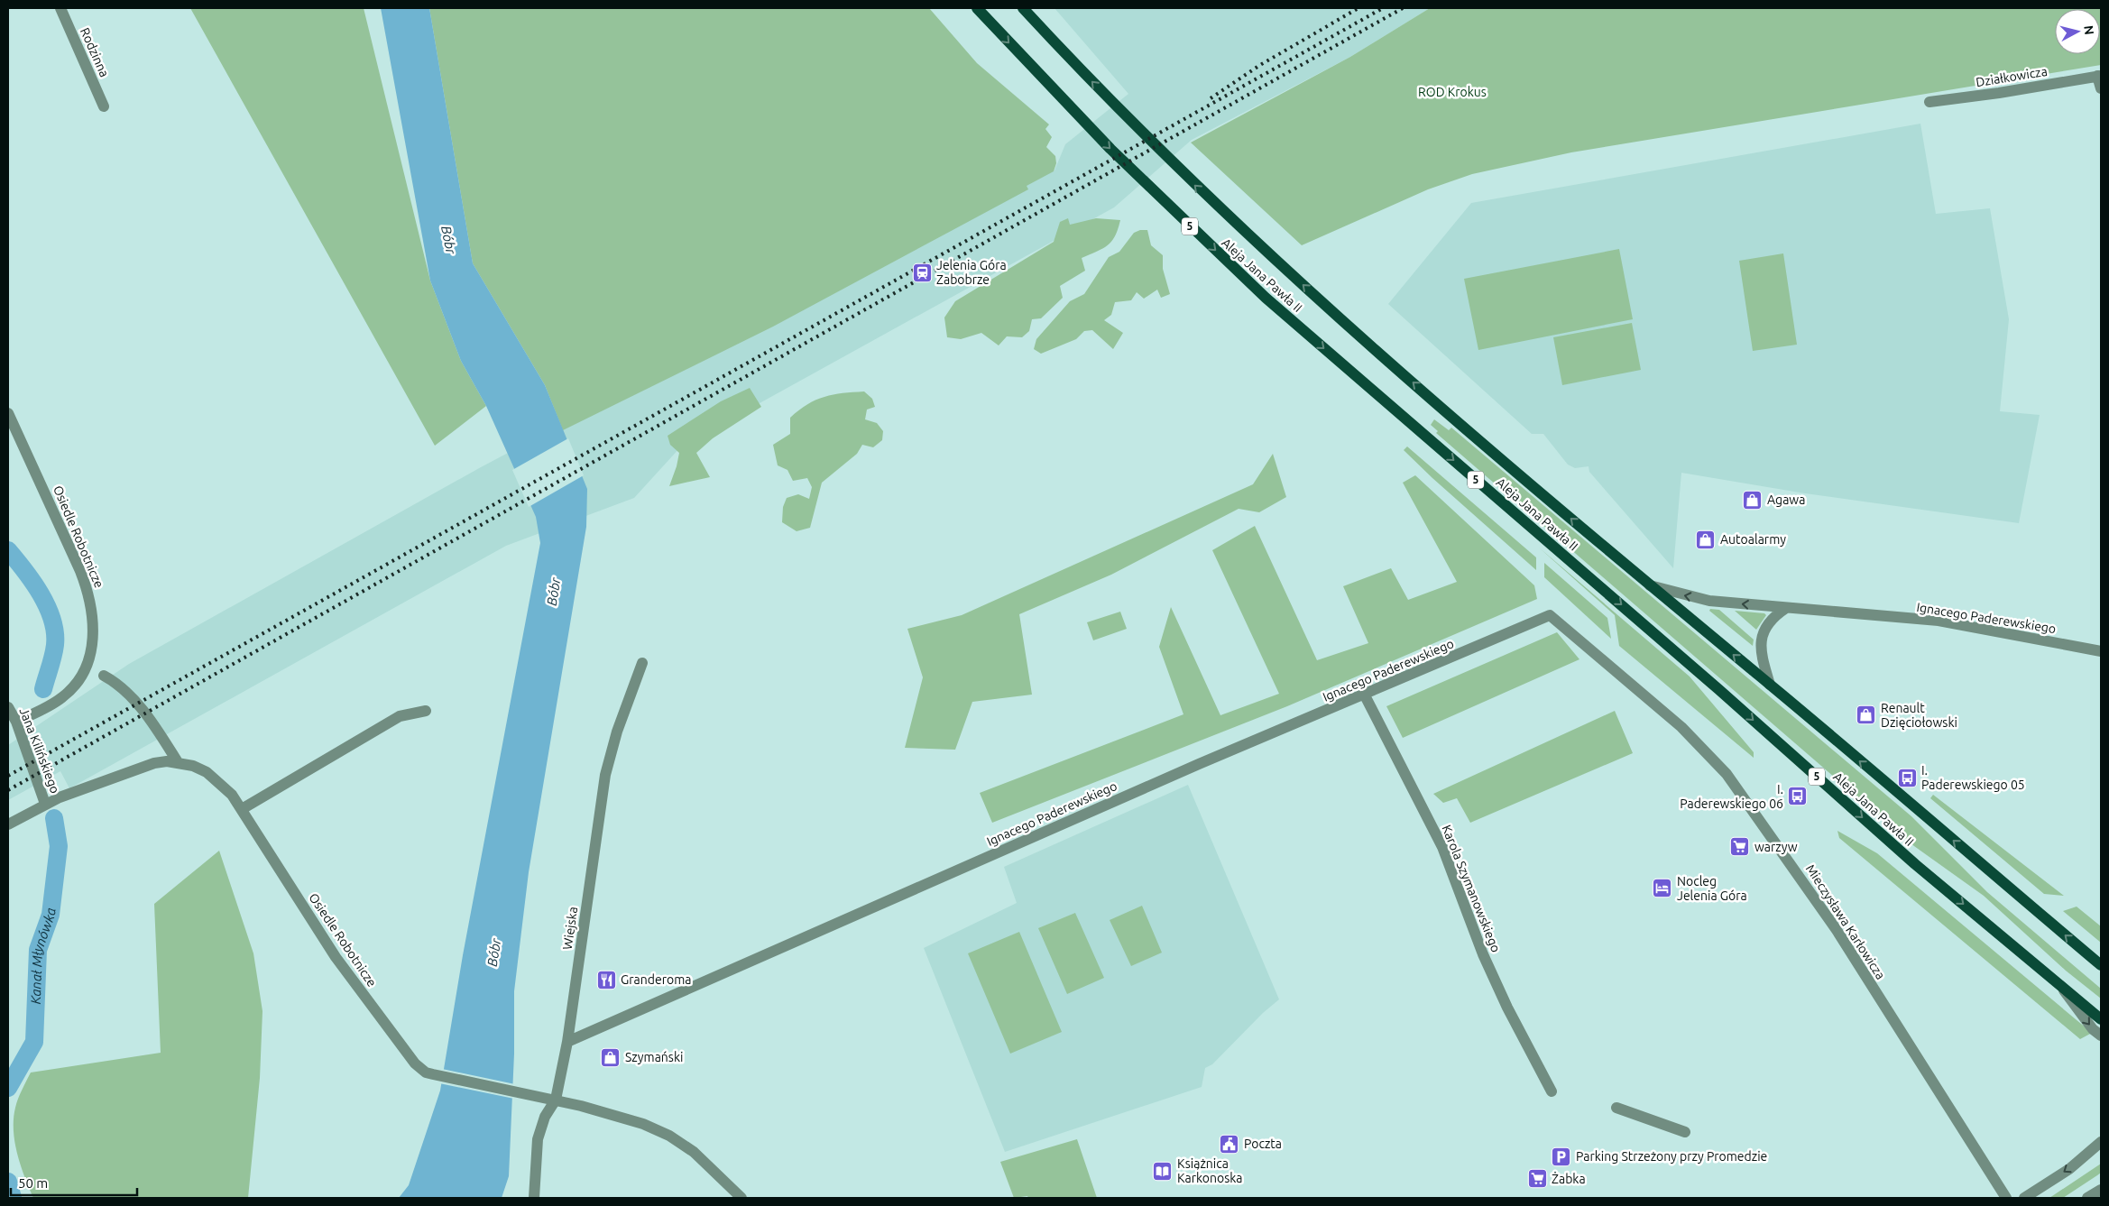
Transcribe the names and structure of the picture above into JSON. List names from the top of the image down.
{
  "streets": {
    "main road": ["5", "Aleja Jana Pawła II"],
    "street": [
      "Rodzinna",
      "Działkowicza",
      "Osiedle Robotnicze",
      "Ignacego Paderewskiego",
      "Jana Kilińskiego",
      "Karola Szymanowskiego",
      "Mieczysława Karłowicza",
      "Wiejska"
    ]
  },
  "crossings": [
    ["Aleja Jana Pawła II", "Ignacego Paderewskiego"],
    ["Osiedle Robotnicze", "Jana Kilińskiego"],
    ["Osiedle Robotnicze", "Wiejska"],
    ["Ignacego Paderewskiego", "Karola Szymanowskiego"],
    ["Ignacego Paderewskiego", "Mieczysława Karłowicza"],
    ["Ignacego Paderewskiego", "Wiejska"]
  ],
  "water": ["Bóbr", "Kanał Młynówka"],
  "parks": ["ROD Krokus"],
  "places": {
    "station": ["Jelenia Góra Zabobrze"],
    "shop": [
      "Agawa",
      "Autoalarmy",
      "Renault Dzięciołowski",
      "Szymański"
    ],
    "bus stop": ["I. Paderewskiego 05", "I. Paderewskiego 06"],
    "supermarket": ["warzyw", "Żabka"],
    "hotel": ["Nocleg Jelenia Góra"],
    "restaurant": ["Granderoma"],
    "public building": ["Poczta"],
    "parking": ["Parking Strzeżony przy Promedzie"],
    "library": ["Książnica Karkonoska"]
  },
  "scale_bar": "50 m",
  "north": "right"
}
